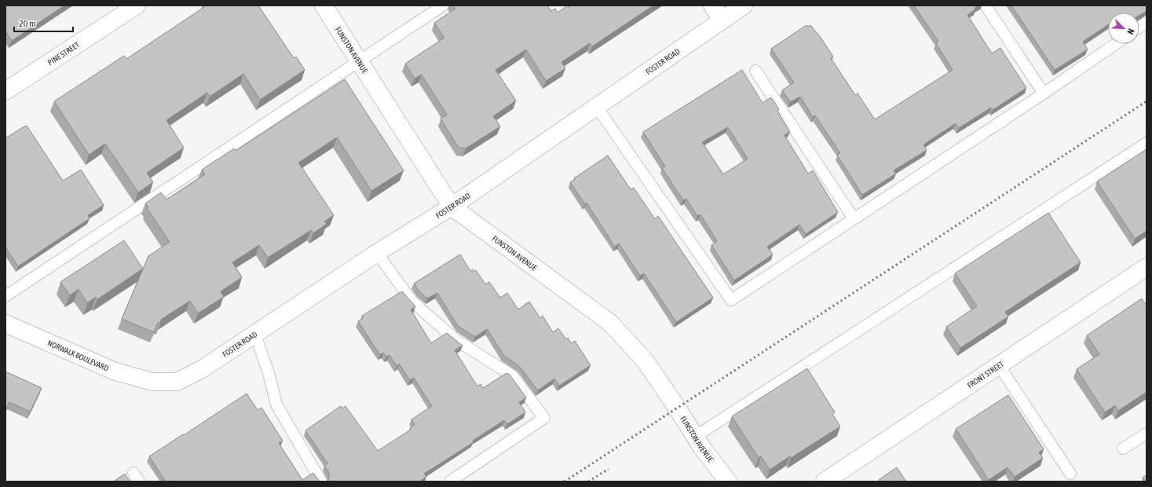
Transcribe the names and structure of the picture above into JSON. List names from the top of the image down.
{
  "streets": {
    "street": [
      "FUNSTON AVENUE",
      "PINE STREET",
      "FOSTER ROAD",
      "NORWALK BOULEVARD",
      "FRONT STREET"
    ]
  },
  "crossings": [
    ["FUNSTON AVENUE", "FOSTER ROAD"],
    ["FOSTER ROAD", "NORWALK BOULEVARD"]
  ],
  "scale_bar": "20 m",
  "north": "bottom right"
}
